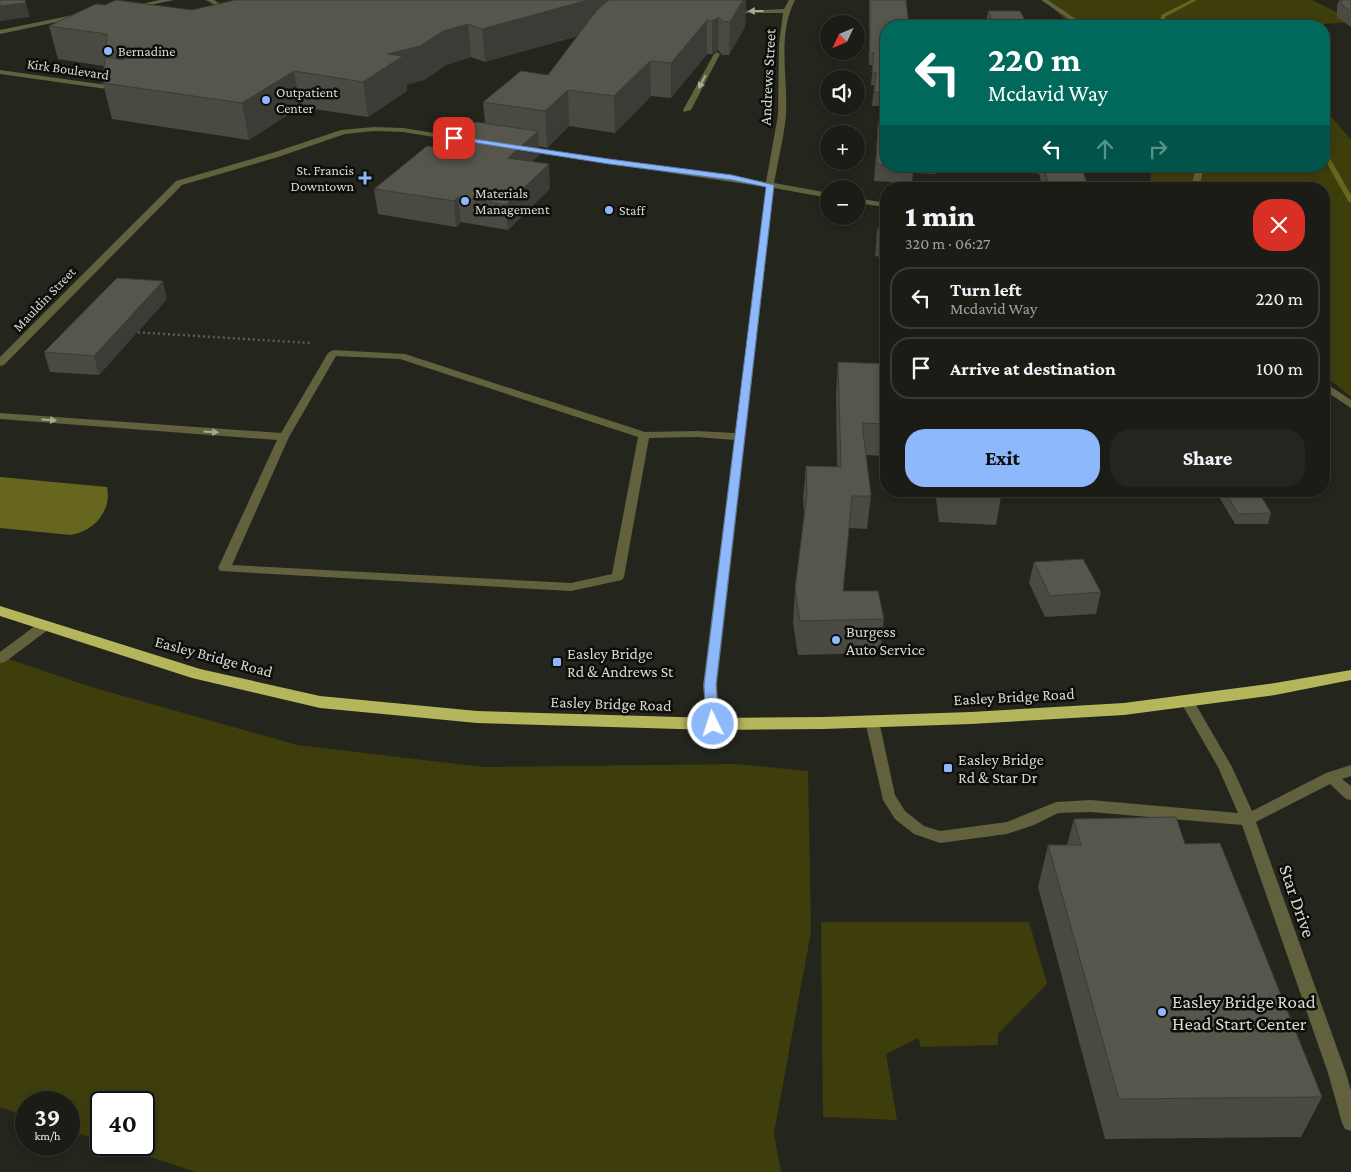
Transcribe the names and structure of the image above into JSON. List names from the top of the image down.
{
  "streets": {
    "highway": ["Easley Bridge Road"],
    "street": [
      "Kirk Boulevard",
      "Andrews Street",
      "Mauldin Street",
      "Star Drive"
    ]
  },
  "crossings": [
    ["Andrews Street", "Easley Bridge Road"],
    ["Easley Bridge Road", "Star Drive"]
  ],
  "places": {
    "other": [
      "Bernadine",
      "Outpatient Center",
      "Materials Management",
      "Staff",
      "Burgess Auto Service",
      "Easley Bridge Road Head Start Center"
    ],
    "health": ["St. Francis Downtown"],
    "transit": ["Easley Bridge Rd & Andrews St", "Easley Bridge Rd & Star Dr"]
  },
  "north": "bottom left",
  "page": {
    "map_buttons": ["+", "−"],
    "turn": ["220 m", "Mcdavid Way"],
    "heading": ["1 min", "320 m · 06:27"],
    "list": [
      {
        "name": "Turn left",
        "note": "Mcdavid Way",
        "value": "220 m"
      },
      {
        "name": "Arrive at destination",
        "value": "100 m"
      }
    ],
    "buttons": ["Exit", "Share"],
    "speed": "39 km/h",
    "limit": "40"
  }
}
